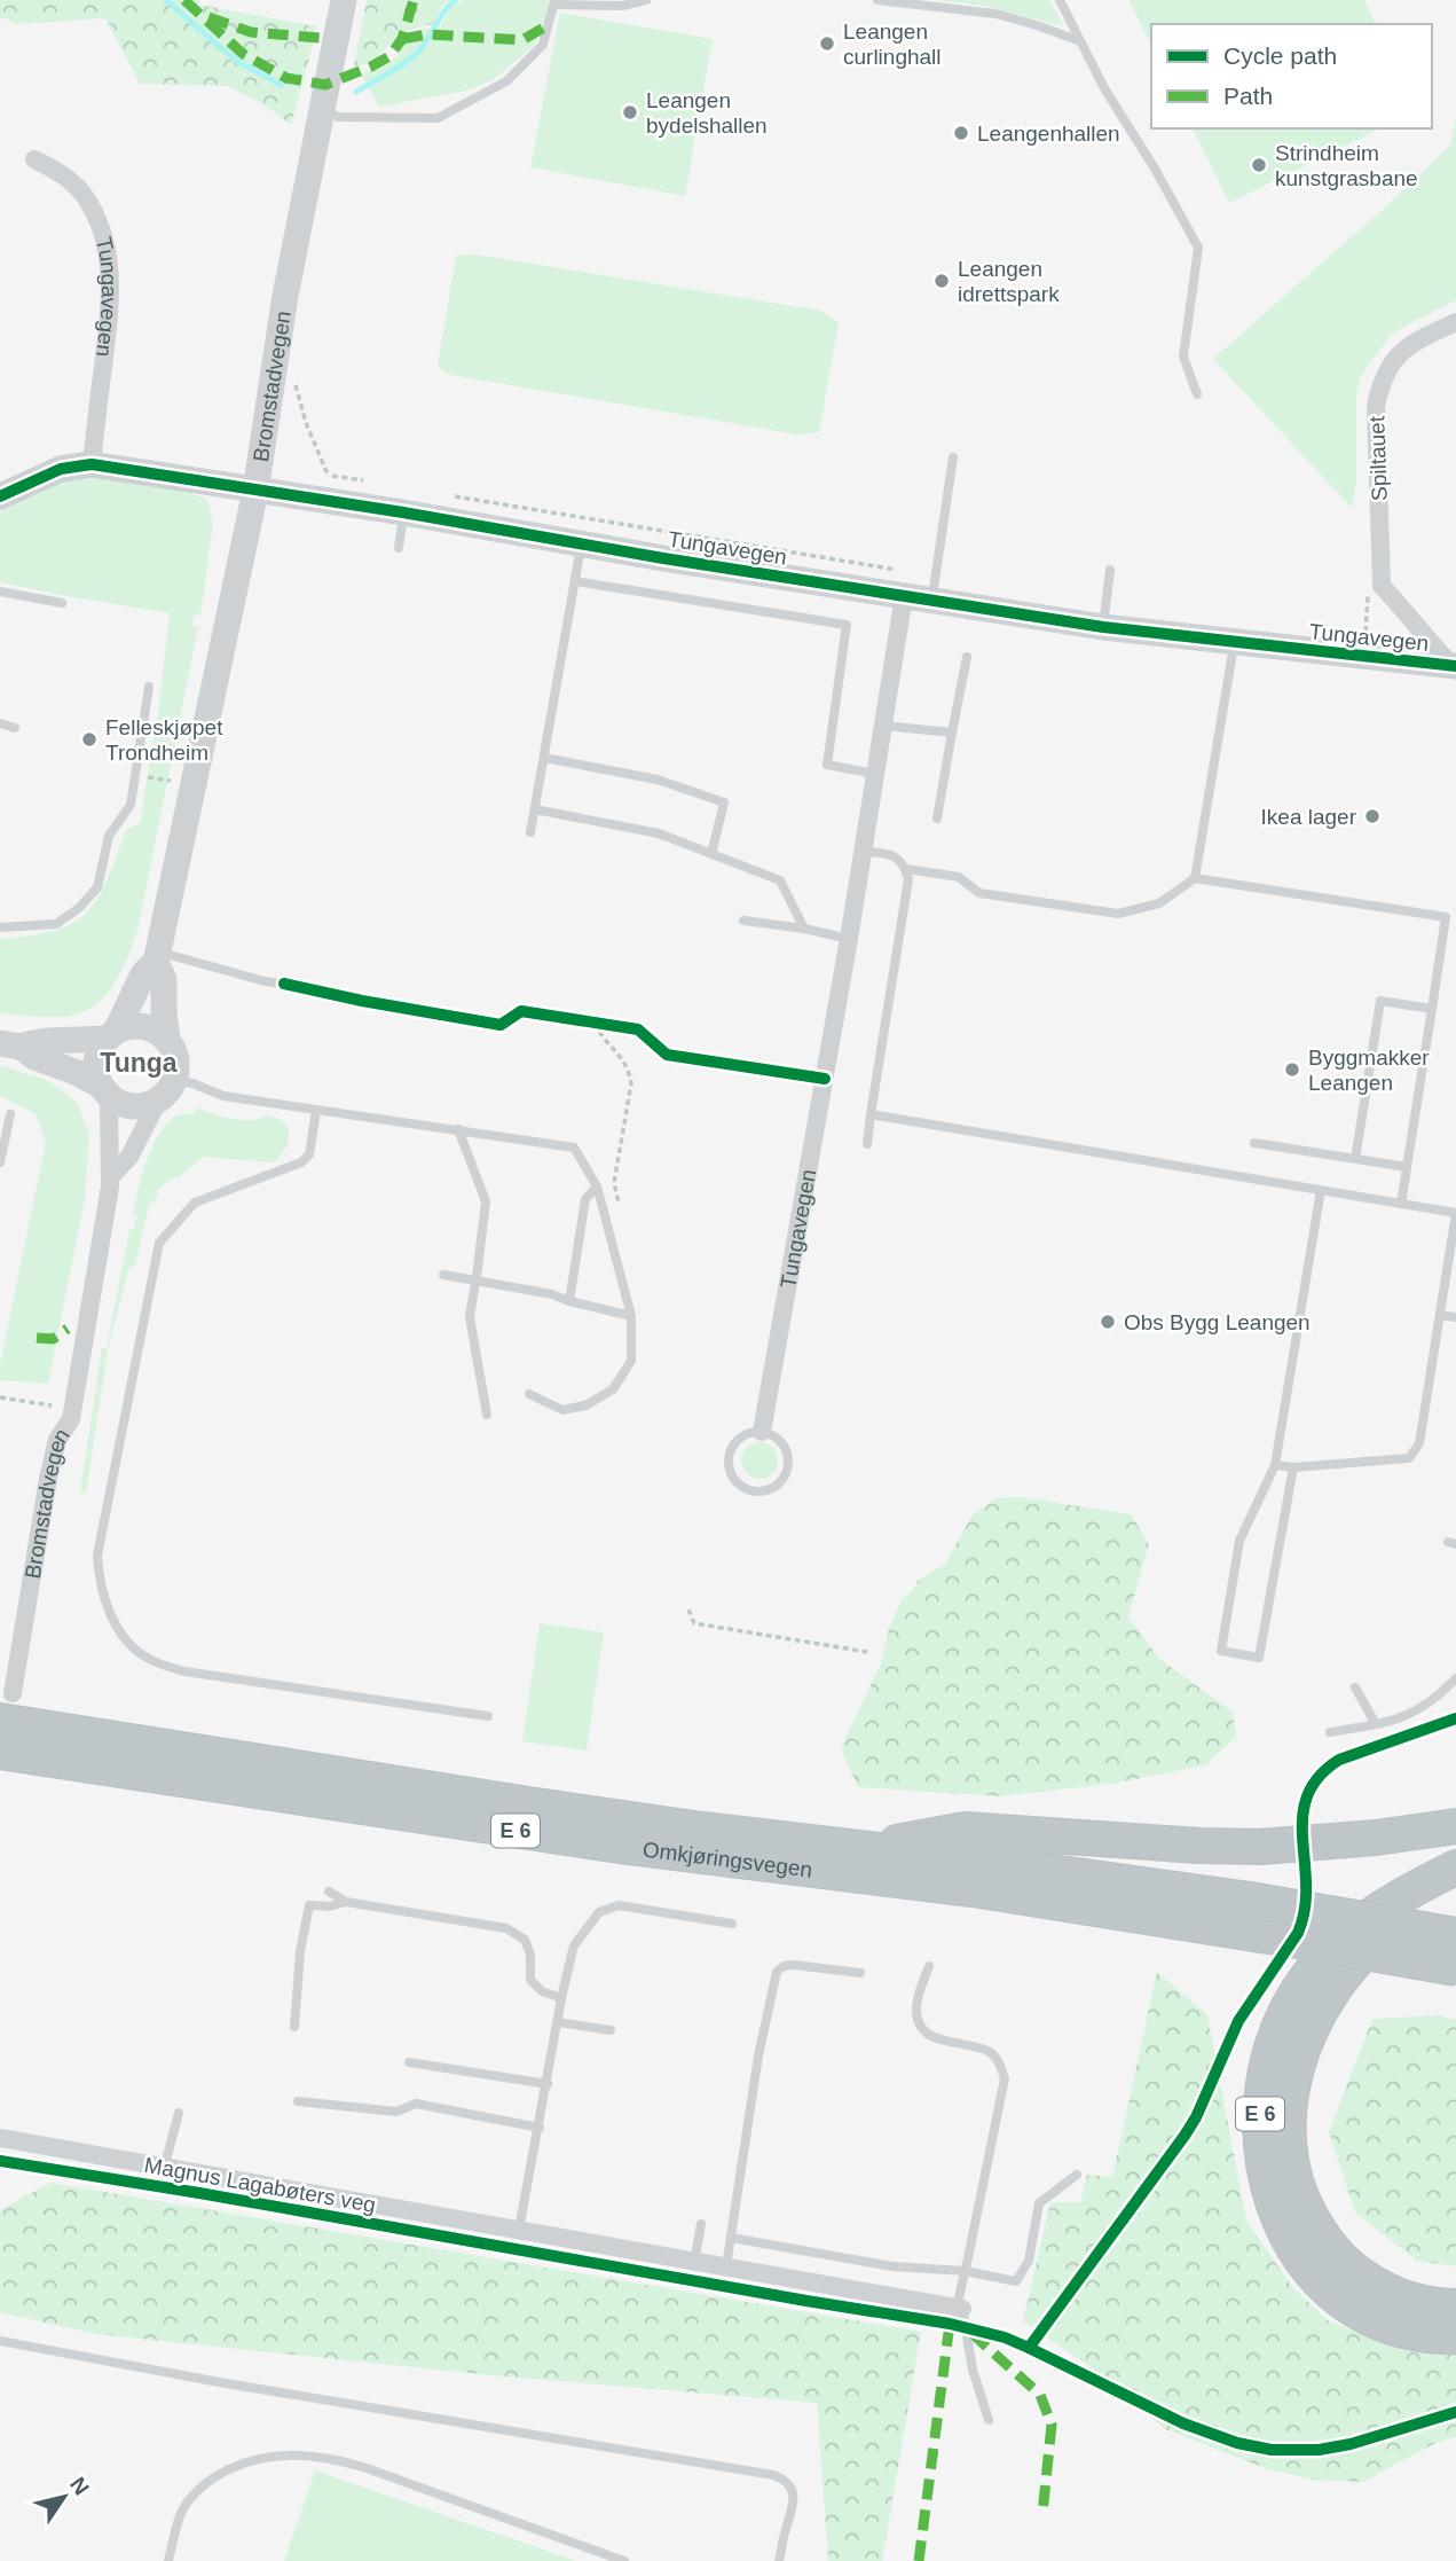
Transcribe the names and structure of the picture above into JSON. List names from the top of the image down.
{
  "streets": {
    "highway": ["E 6", "Omkjøringsvegen"],
    "street": [
      "Tungavegen",
      "Bromstadvegen",
      "Spiltauet",
      "Magnus Lagabøters veg"
    ]
  },
  "crossings": [
    ["Tungavegen", "Bromstadvegen"],
    ["Bromstadvegen", "Omkjøringsvegen"],
    ["E 6", "Omkjøringsvegen"]
  ],
  "districts": ["Tunga"],
  "places": [
    "Leangen curlinghall",
    "Leangen bydelshallen",
    "Leangenhallen",
    "Strindheim kunstgrasbane",
    "Leangen idrettspark",
    "Felleskjøpet Trondheim",
    "Ikea lager",
    "Byggmakker Leangen",
    "Obs Bygg Leangen"
  ],
  "legend": ["Cycle path", "Path"],
  "north": "top right"
}
